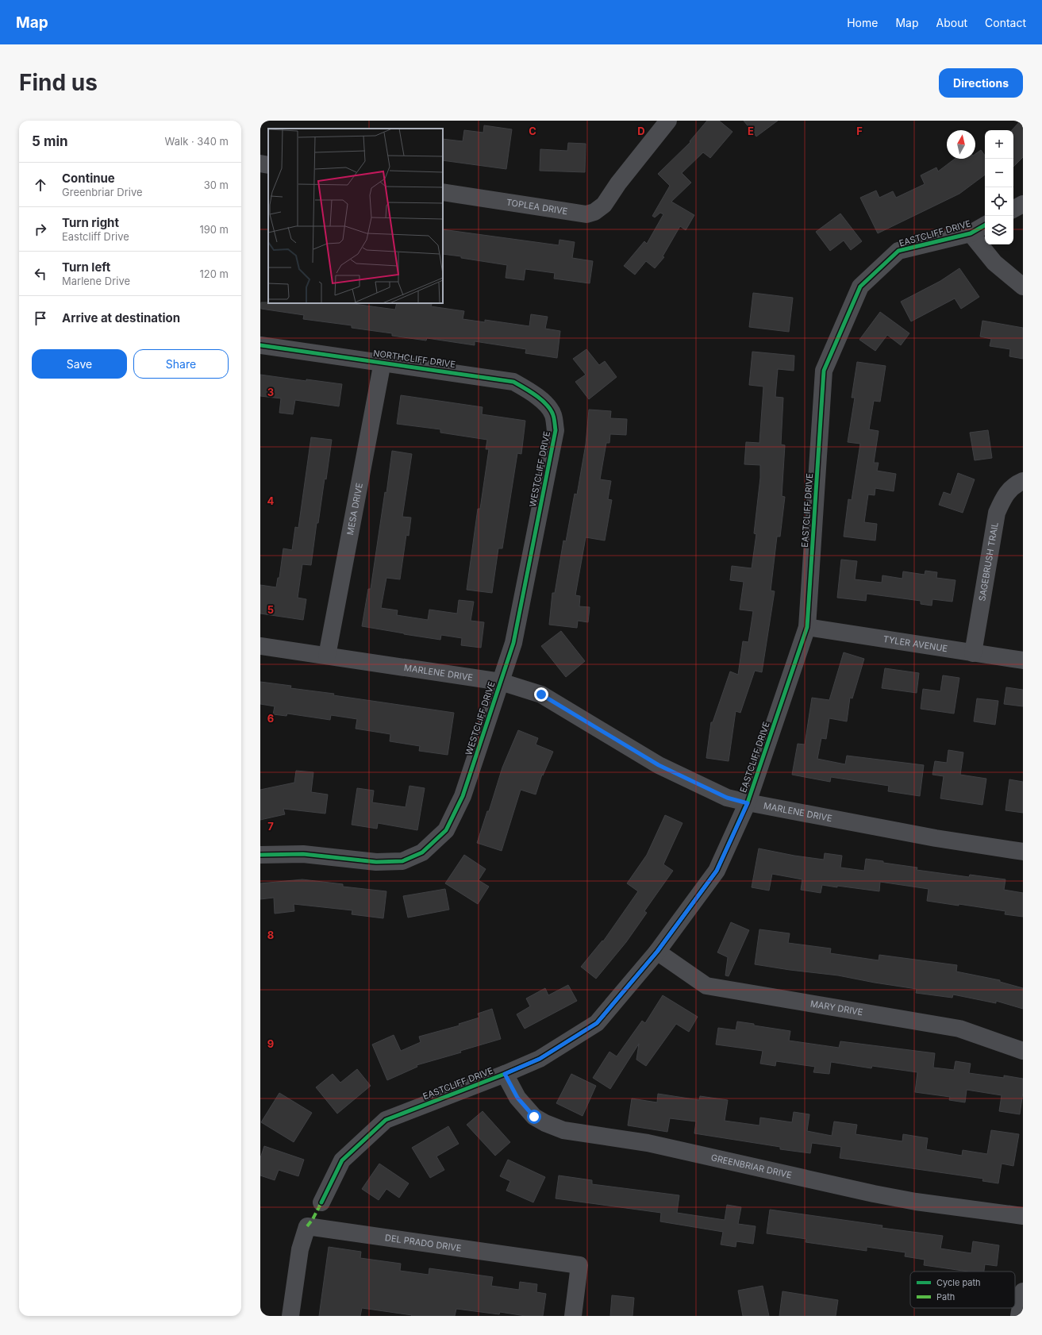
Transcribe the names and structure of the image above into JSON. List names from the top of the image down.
{
  "streets": {
    "street": [
      "TOPLEA DRIVE",
      "EASTCLIFF DRIVE",
      "NORTHCLIFF DRIVE",
      "WESTCLIFF DRIVE",
      "MESA DRIVE",
      "SAGEBRUSH TRAIL",
      "TYLER AVENUE",
      "MARLENE DRIVE",
      "MARY DRIVE",
      "GREENBRIAR DRIVE",
      "DEL PRADO DRIVE"
    ]
  },
  "crossings": [
    ["EASTCLIFF DRIVE", "TYLER AVENUE"],
    ["EASTCLIFF DRIVE", "MARLENE DRIVE"],
    ["EASTCLIFF DRIVE", "MARY DRIVE"],
    ["EASTCLIFF DRIVE", "GREENBRIAR DRIVE"],
    ["NORTHCLIFF DRIVE", "WESTCLIFF DRIVE"],
    ["NORTHCLIFF DRIVE", "MESA DRIVE"],
    ["WESTCLIFF DRIVE", "MARLENE DRIVE"],
    ["MESA DRIVE", "MARLENE DRIVE"],
    ["SAGEBRUSH TRAIL", "TYLER AVENUE"]
  ],
  "legend": ["Cycle path", "Path"],
  "north": "top",
  "page": {
    "header": "Map",
    "nav": [
      "Home",
      "Map",
      "About",
      "Contact"
    ],
    "buttons": [
      "Directions",
      ["Save", "Share"]
    ],
    "title": "Find us",
    "heading": ["5 min", "Walk · 340 m"],
    "map_buttons": ["+", "−"],
    "list": [
      ["Continue", "Greenbriar Drive", "30 m"],
      ["Turn right", "Eastcliff Drive", "190 m"],
      ["Turn left", "Marlene Drive", "120 m"],
      "Arrive at destination"
    ]
  },
  "grid": {
    "columns": [
      "C",
      "D",
      "E",
      "F"
    ],
    "rows": [
      "3",
      "4",
      "5",
      "6",
      "7",
      "8",
      "9"
    ]
  }
}
